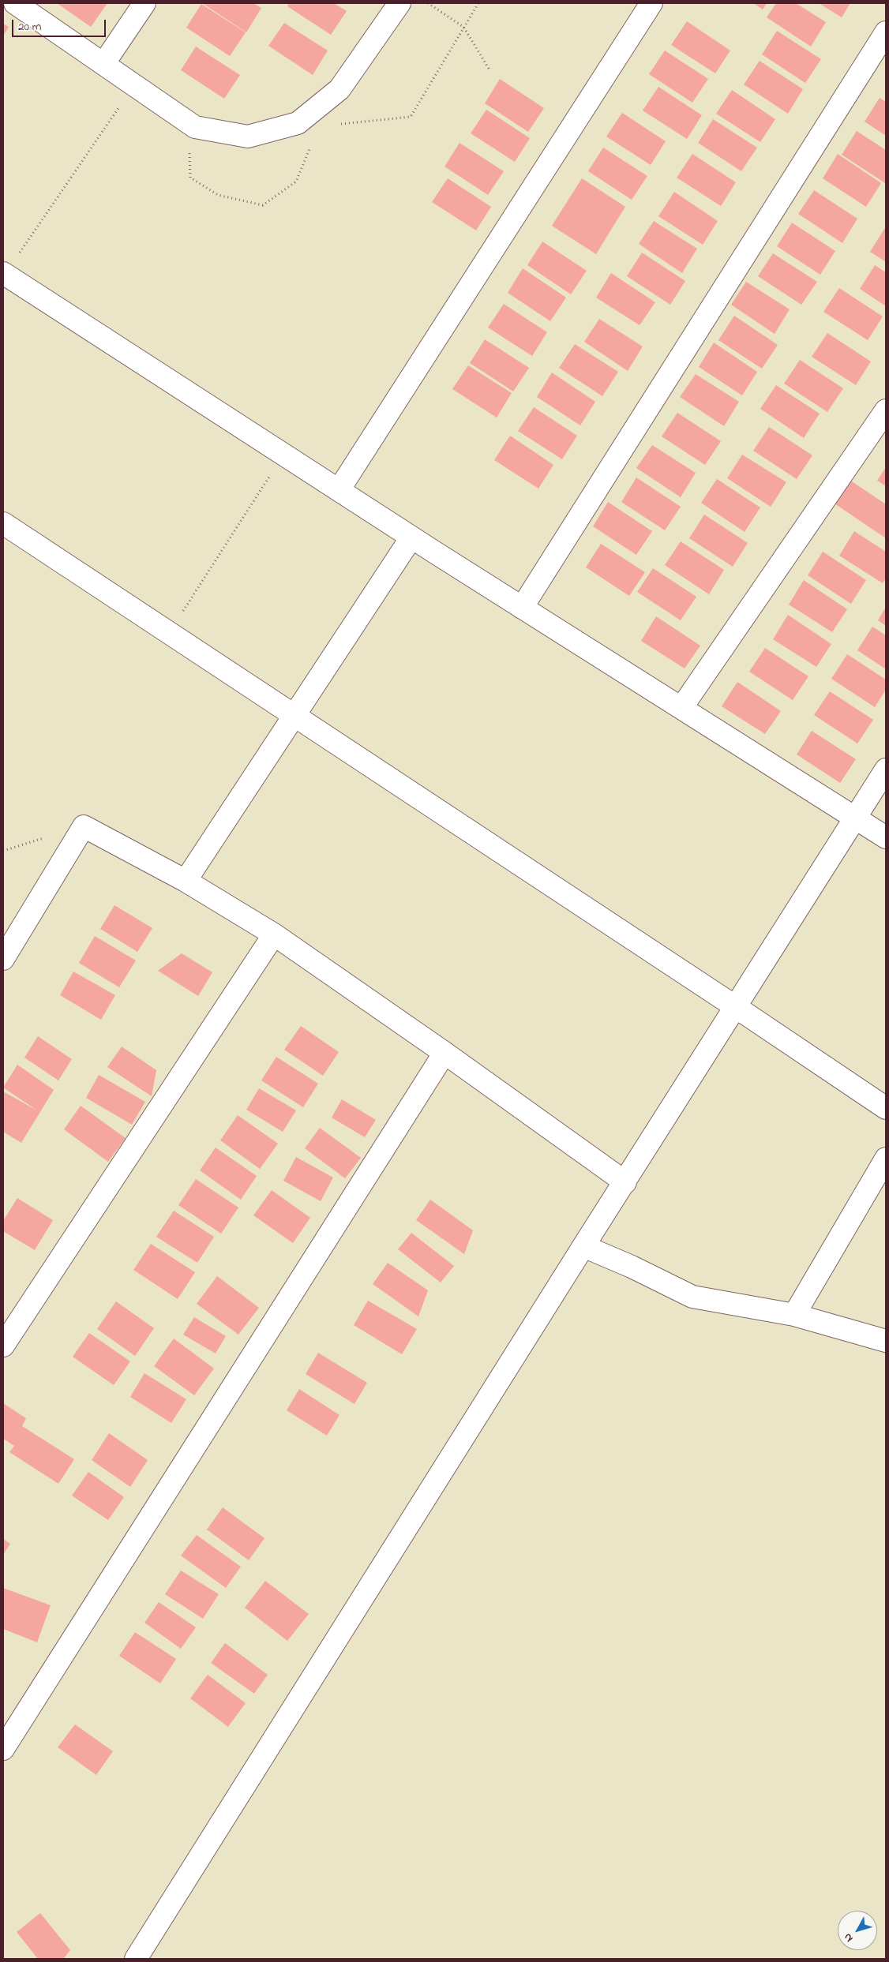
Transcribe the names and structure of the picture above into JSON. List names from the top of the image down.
{
  "scale_bar": "20 m",
  "north": "bottom left"
}
